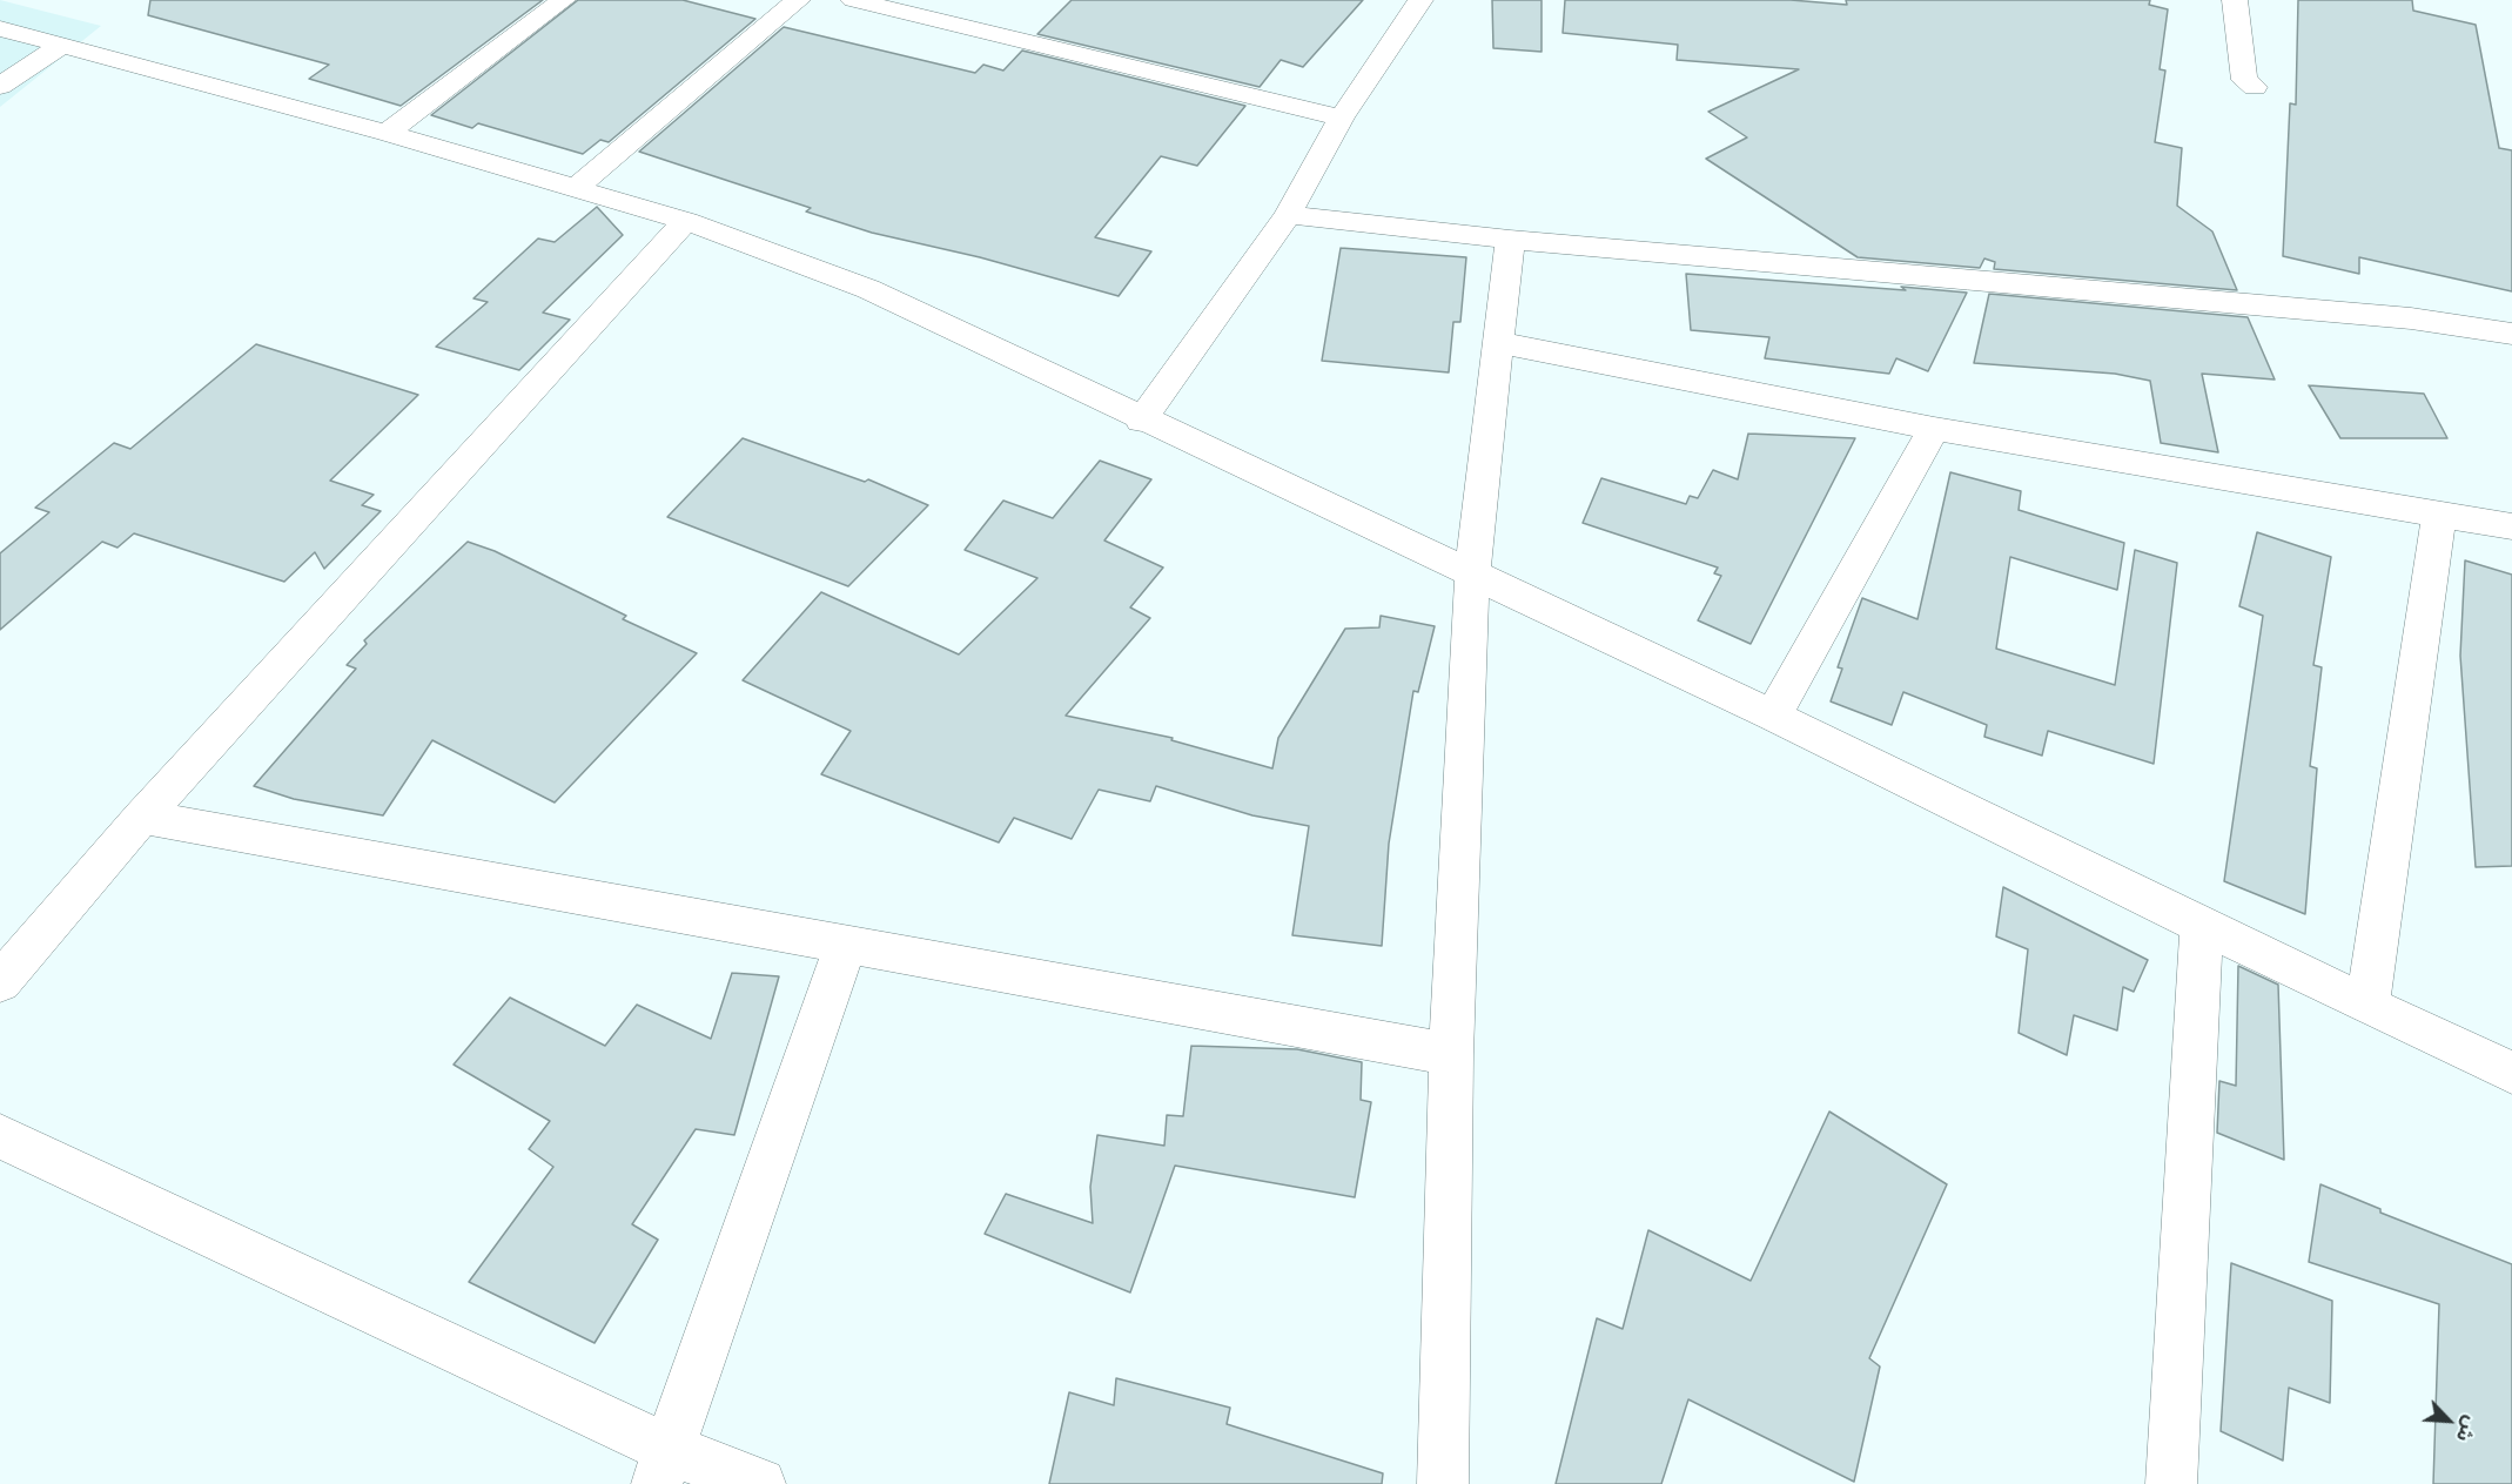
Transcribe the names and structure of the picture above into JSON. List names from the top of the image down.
{
  "north": "bottom right"
}
